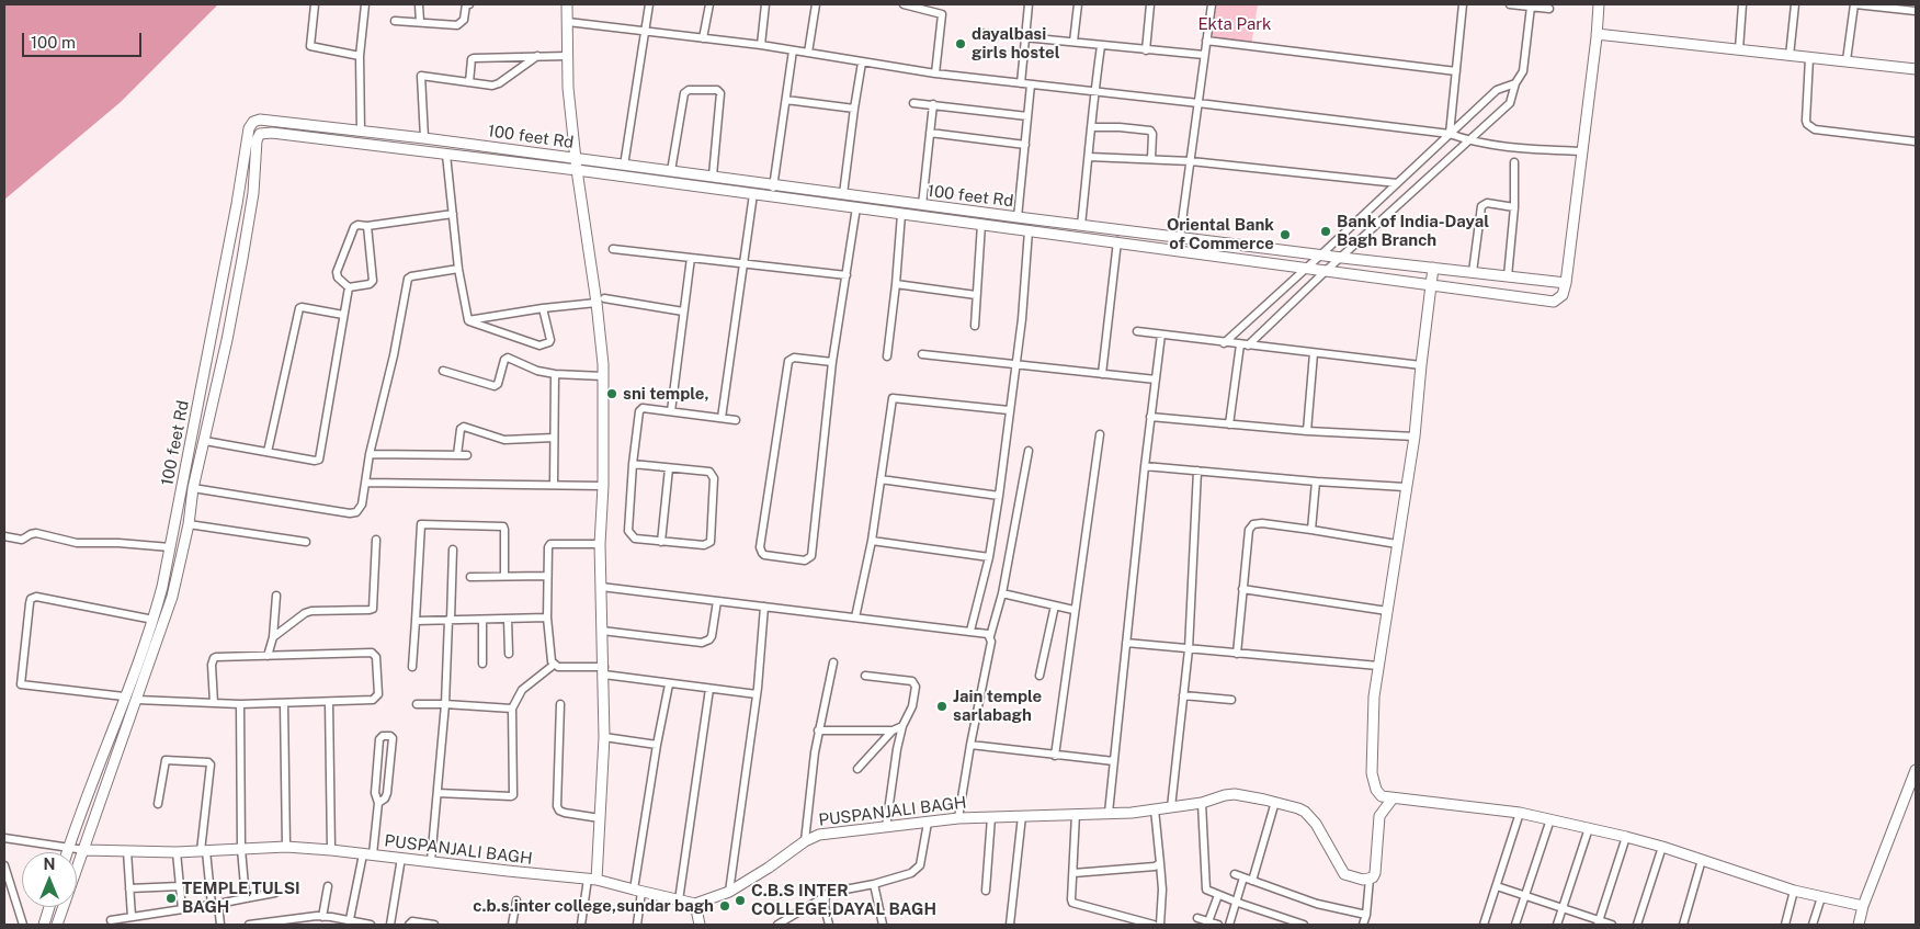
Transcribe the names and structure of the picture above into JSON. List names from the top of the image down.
{
  "streets": {
    "main road": ["100 feet Rd", "PUSPANJALI BAGH"]
  },
  "parks": ["Ekta Park"],
  "places": [
    "dayalbasi girls hostel",
    "Bank of India-Dayal Bagh Branch",
    "Oriental Bank of Commerce",
    "sni temple,",
    "Jain temple sarlabagh",
    "TEMPLE,TULSI BAGH",
    "C.B.S INTER COLLEGE,DAYAL BAGH",
    "c.b.s.inter college,sundar bagh"
  ],
  "scale_bar": "100 m",
  "north": "top"
}
